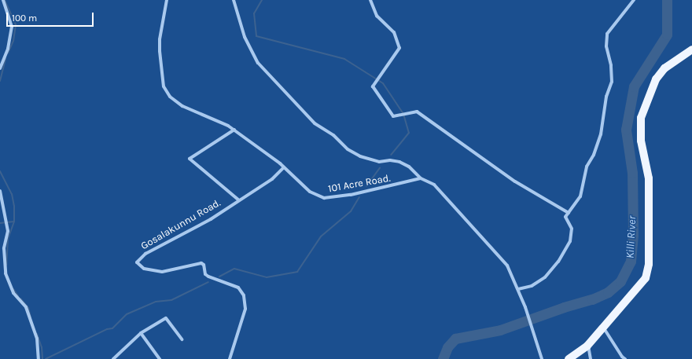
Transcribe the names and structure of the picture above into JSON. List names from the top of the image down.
{
  "streets": {
    "street": ["101 Acre Road.", "Gosalakunnu Road."]
  },
  "crossings": [
    ["101 Acre Road.", "Gosalakunnu Road."]
  ],
  "water": ["Killi River"],
  "scale_bar": "100 m"
}
